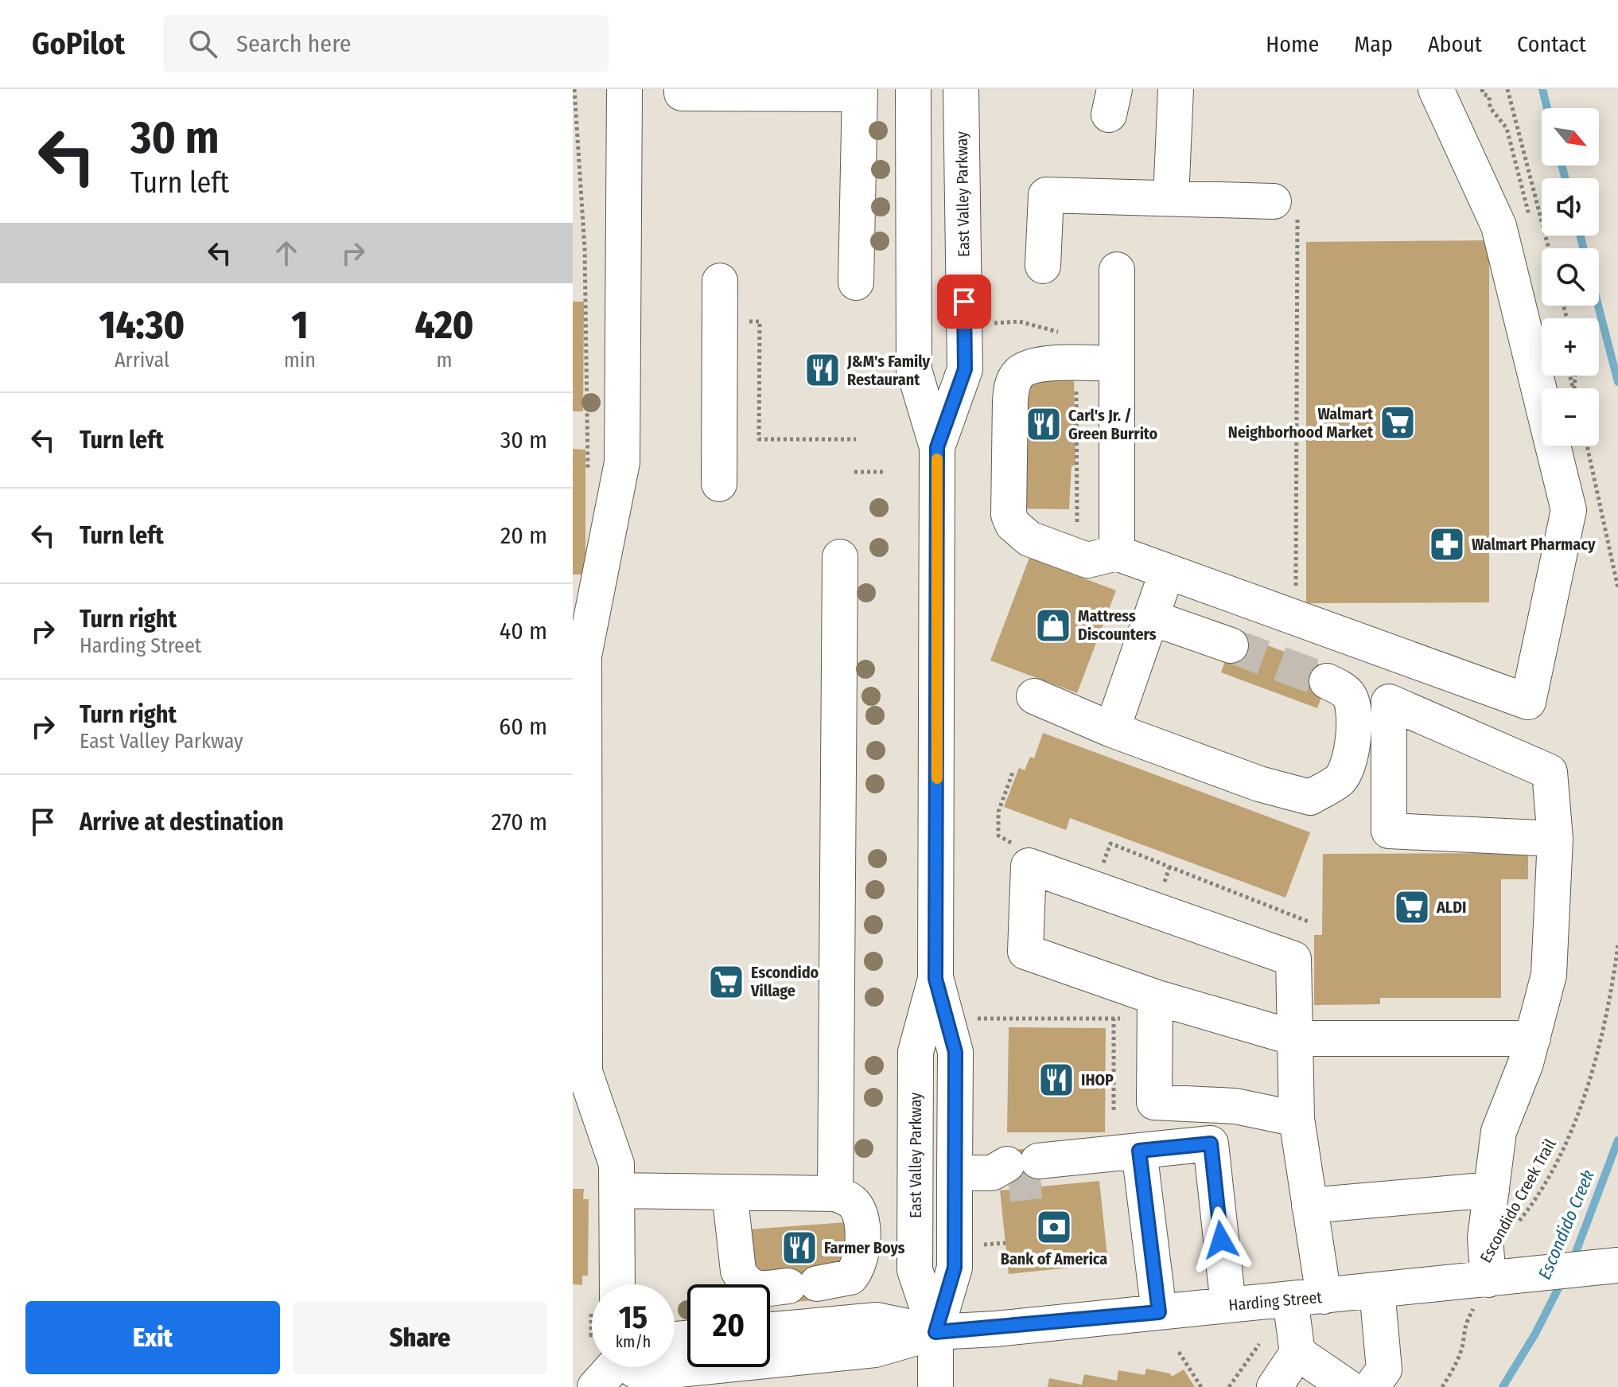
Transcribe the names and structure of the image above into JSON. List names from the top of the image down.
{
  "streets": {
    "main road": ["East Valley Parkway", "Harding Street"],
    "path": ["Escondido Creek Trail"]
  },
  "crossings": [
    ["East Valley Parkway", "Harding Street"],
    ["Escondido Creek Trail", "Harding Street"]
  ],
  "water": ["Escondido Creek"],
  "places": {
    "restaurant": [
      "J&M's Family Restaurant",
      "Carl's Jr. / Green Burrito",
      "IHOP",
      "Farmer Boys"
    ],
    "supermarket": ["Walmart Neighborhood Market", "ALDI", "Escondido Village"],
    "pharmacy": ["Walmart Pharmacy"],
    "shop": ["Mattress Discounters"],
    "bank": ["Bank of America"]
  },
  "north": "bottom right",
  "page": {
    "header": "GoPilot",
    "search": "Search here",
    "nav": [
      "Home",
      "Map",
      "About",
      "Contact"
    ],
    "turn": ["30 m", "Turn left"],
    "map_buttons": ["+", "−"],
    "eta": [
      "14:30",
      "Arrival",
      "1",
      "min",
      "420",
      "m"
    ],
    "list": [
      {
        "name": "Turn left",
        "value": "30 m"
      },
      {
        "name": "Turn left",
        "value": "20 m"
      },
      {
        "name": "Turn right",
        "note": "Harding Street",
        "value": "40 m"
      },
      {
        "name": "Turn right",
        "note": "East Valley Parkway",
        "value": "60 m"
      },
      {
        "name": "Arrive at destination",
        "value": "270 m"
      }
    ],
    "speed": "15 km/h",
    "limit": "20",
    "buttons": ["Exit", "Share"]
  }
}
